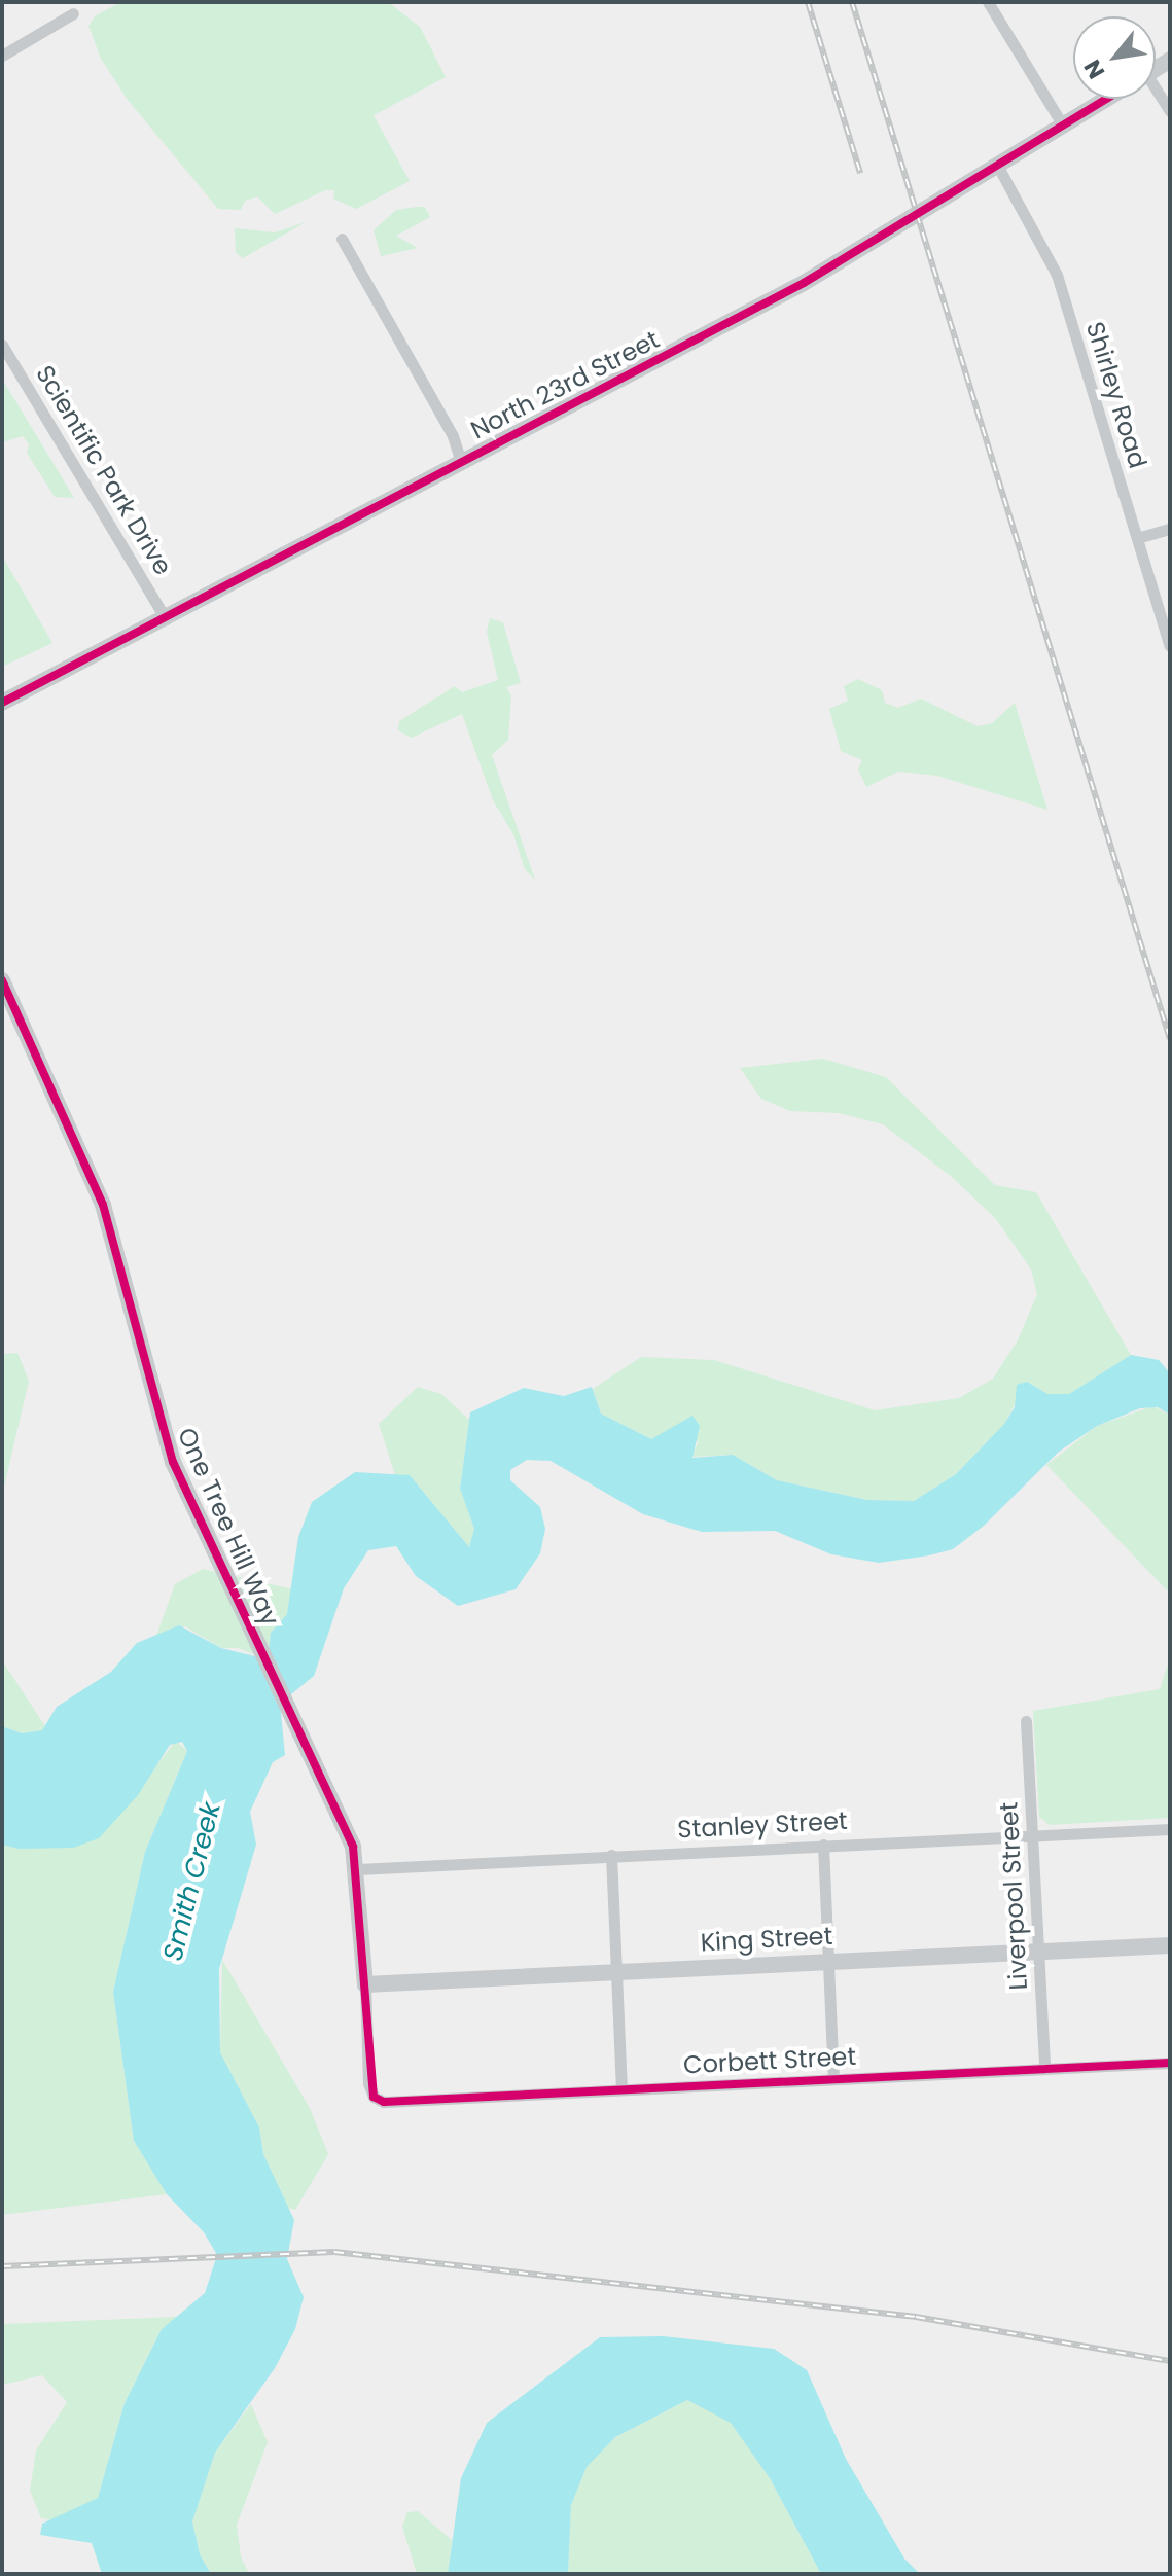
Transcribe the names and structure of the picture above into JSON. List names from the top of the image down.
{
  "streets": {
    "street": [
      "North 23rd Street",
      "Shirley Road",
      "Scientific Park Drive",
      "One Tree Hill Way",
      "Stanley Street",
      "Liverpool Street",
      "King Street",
      "Corbett Street"
    ]
  },
  "crossings": [
    ["North 23rd Street", "Shirley Road"],
    ["North 23rd Street", "Scientific Park Drive"],
    ["One Tree Hill Way", "Stanley Street"],
    ["One Tree Hill Way", "King Street"],
    ["One Tree Hill Way", "Corbett Street"],
    ["Stanley Street", "Liverpool Street"],
    ["Liverpool Street", "King Street"],
    ["Liverpool Street", "Corbett Street"]
  ],
  "water": ["Smith Creek"],
  "north": "bottom left"
}
